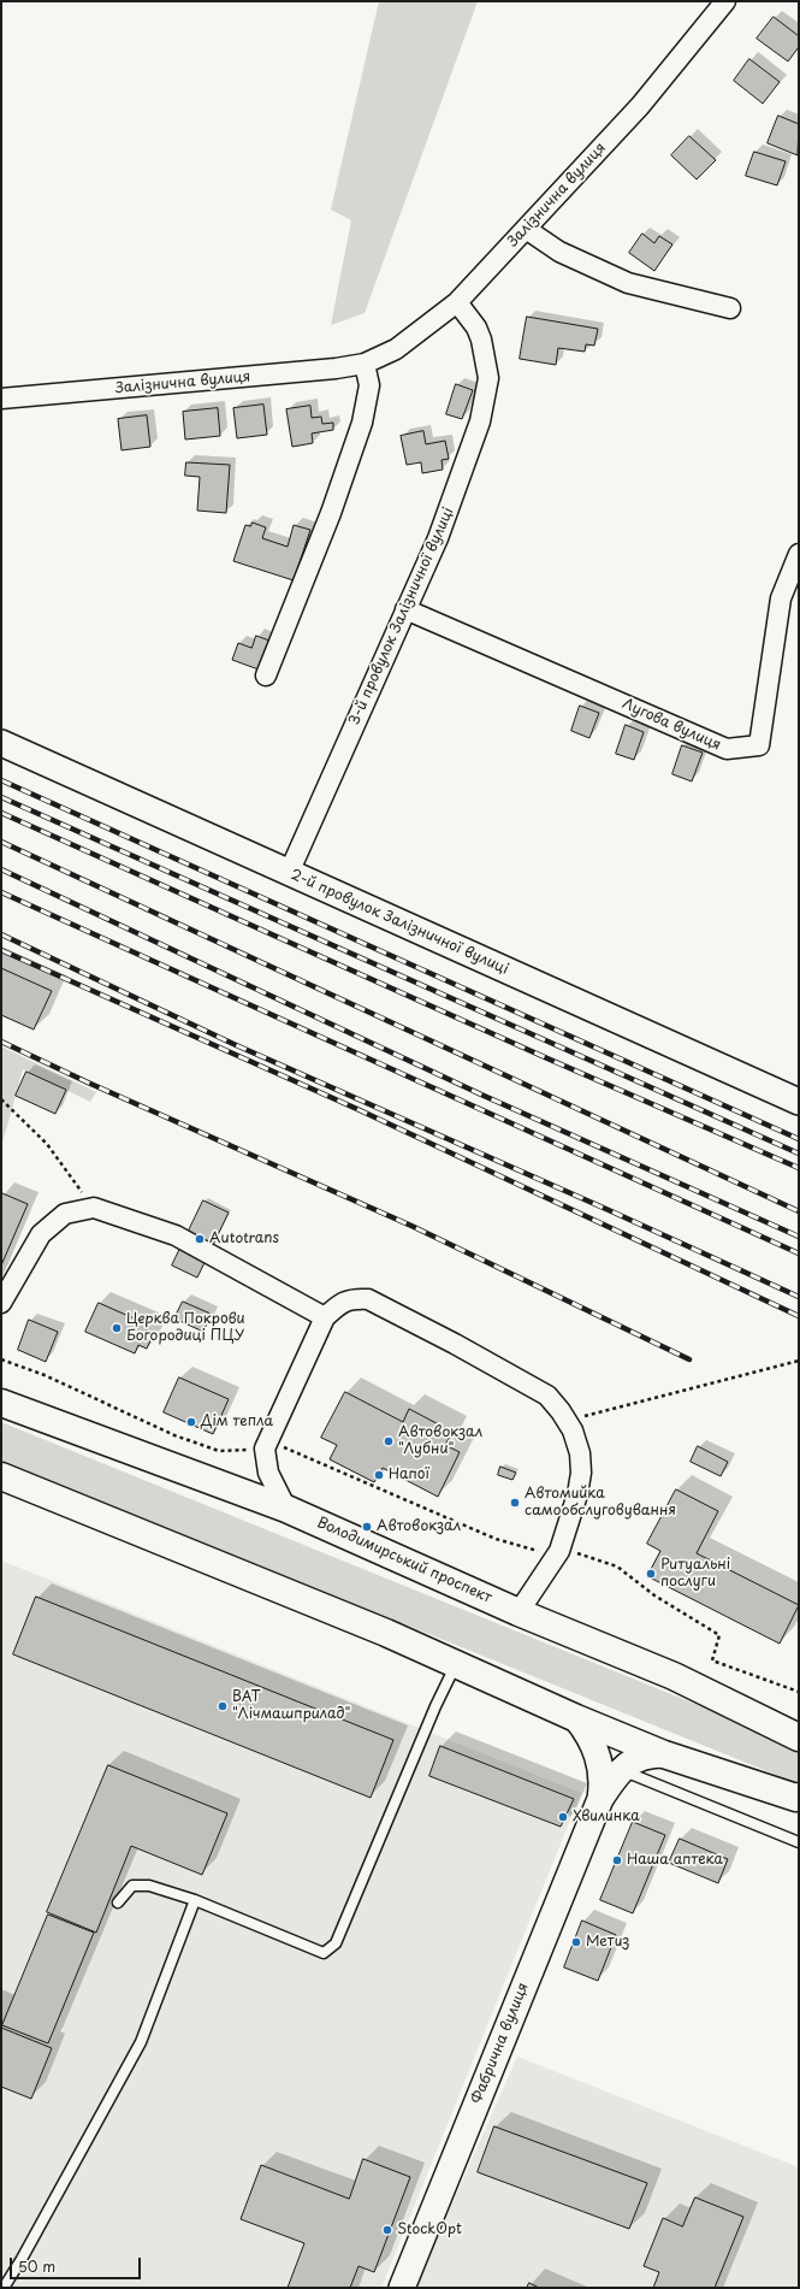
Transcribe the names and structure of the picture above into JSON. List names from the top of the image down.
{
  "streets": {
    "main road": ["Володимирський проспект"],
    "street": [
      "Залізнична вулиця",
      "3-й провулок Залізничної вулиці",
      "Лугова вулиця",
      "2-й провулок Залізничної вулиці",
      "Фабрична вулиця"
    ]
  },
  "crossings": [
    ["Залізнична вулиця", "3-й провулок Залізничної вулиці"],
    ["3-й провулок Залізничної вулиці", "Лугова вулиця"],
    ["3-й провулок Залізничної вулиці", "2-й провулок Залізничної вулиці"]
  ],
  "places": [
    "Autotrans",
    "Церква Покрови Богородиці ПЦУ",
    "Дім тепла",
    "Автовокзал \"Лубни\"",
    "Напої",
    "Автомийка самообслуговування",
    "Автовокзал",
    "Ритуальні послуги",
    "ВАТ \"Лічмашприлад\"",
    "Хвилинка",
    "Наша аптека",
    "Метиз",
    "StockOpt"
  ],
  "scale_bar": "50 m"
}
